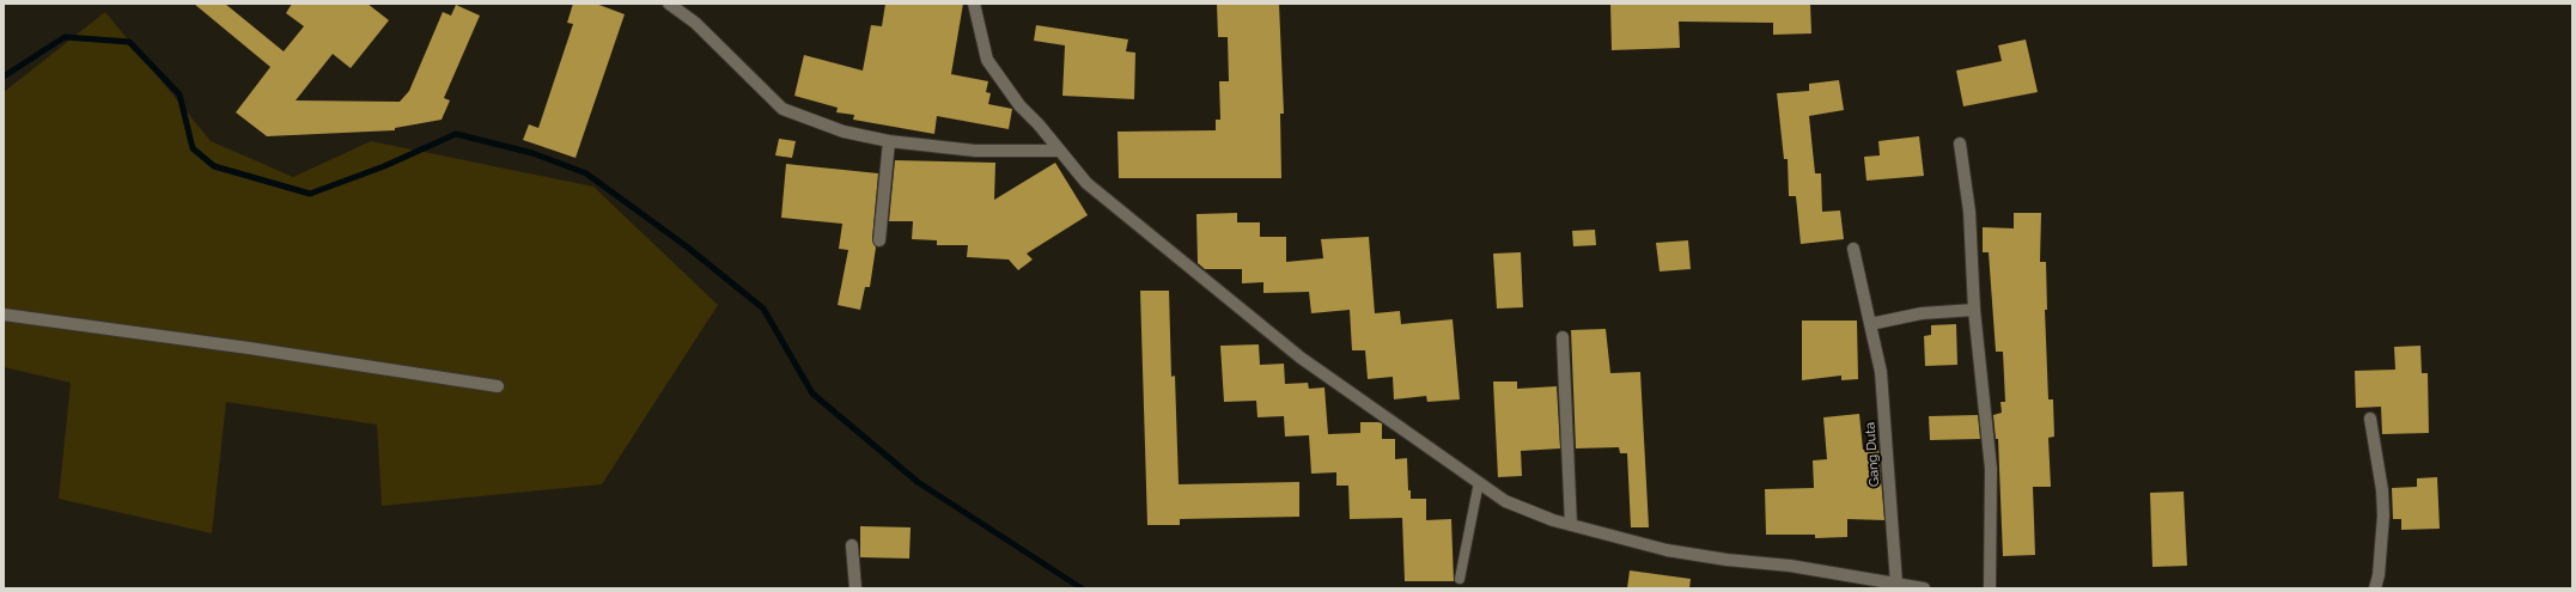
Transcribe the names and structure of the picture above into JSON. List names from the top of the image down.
{
  "streets": {
    "street": ["Gang Duta"]
  }
}
